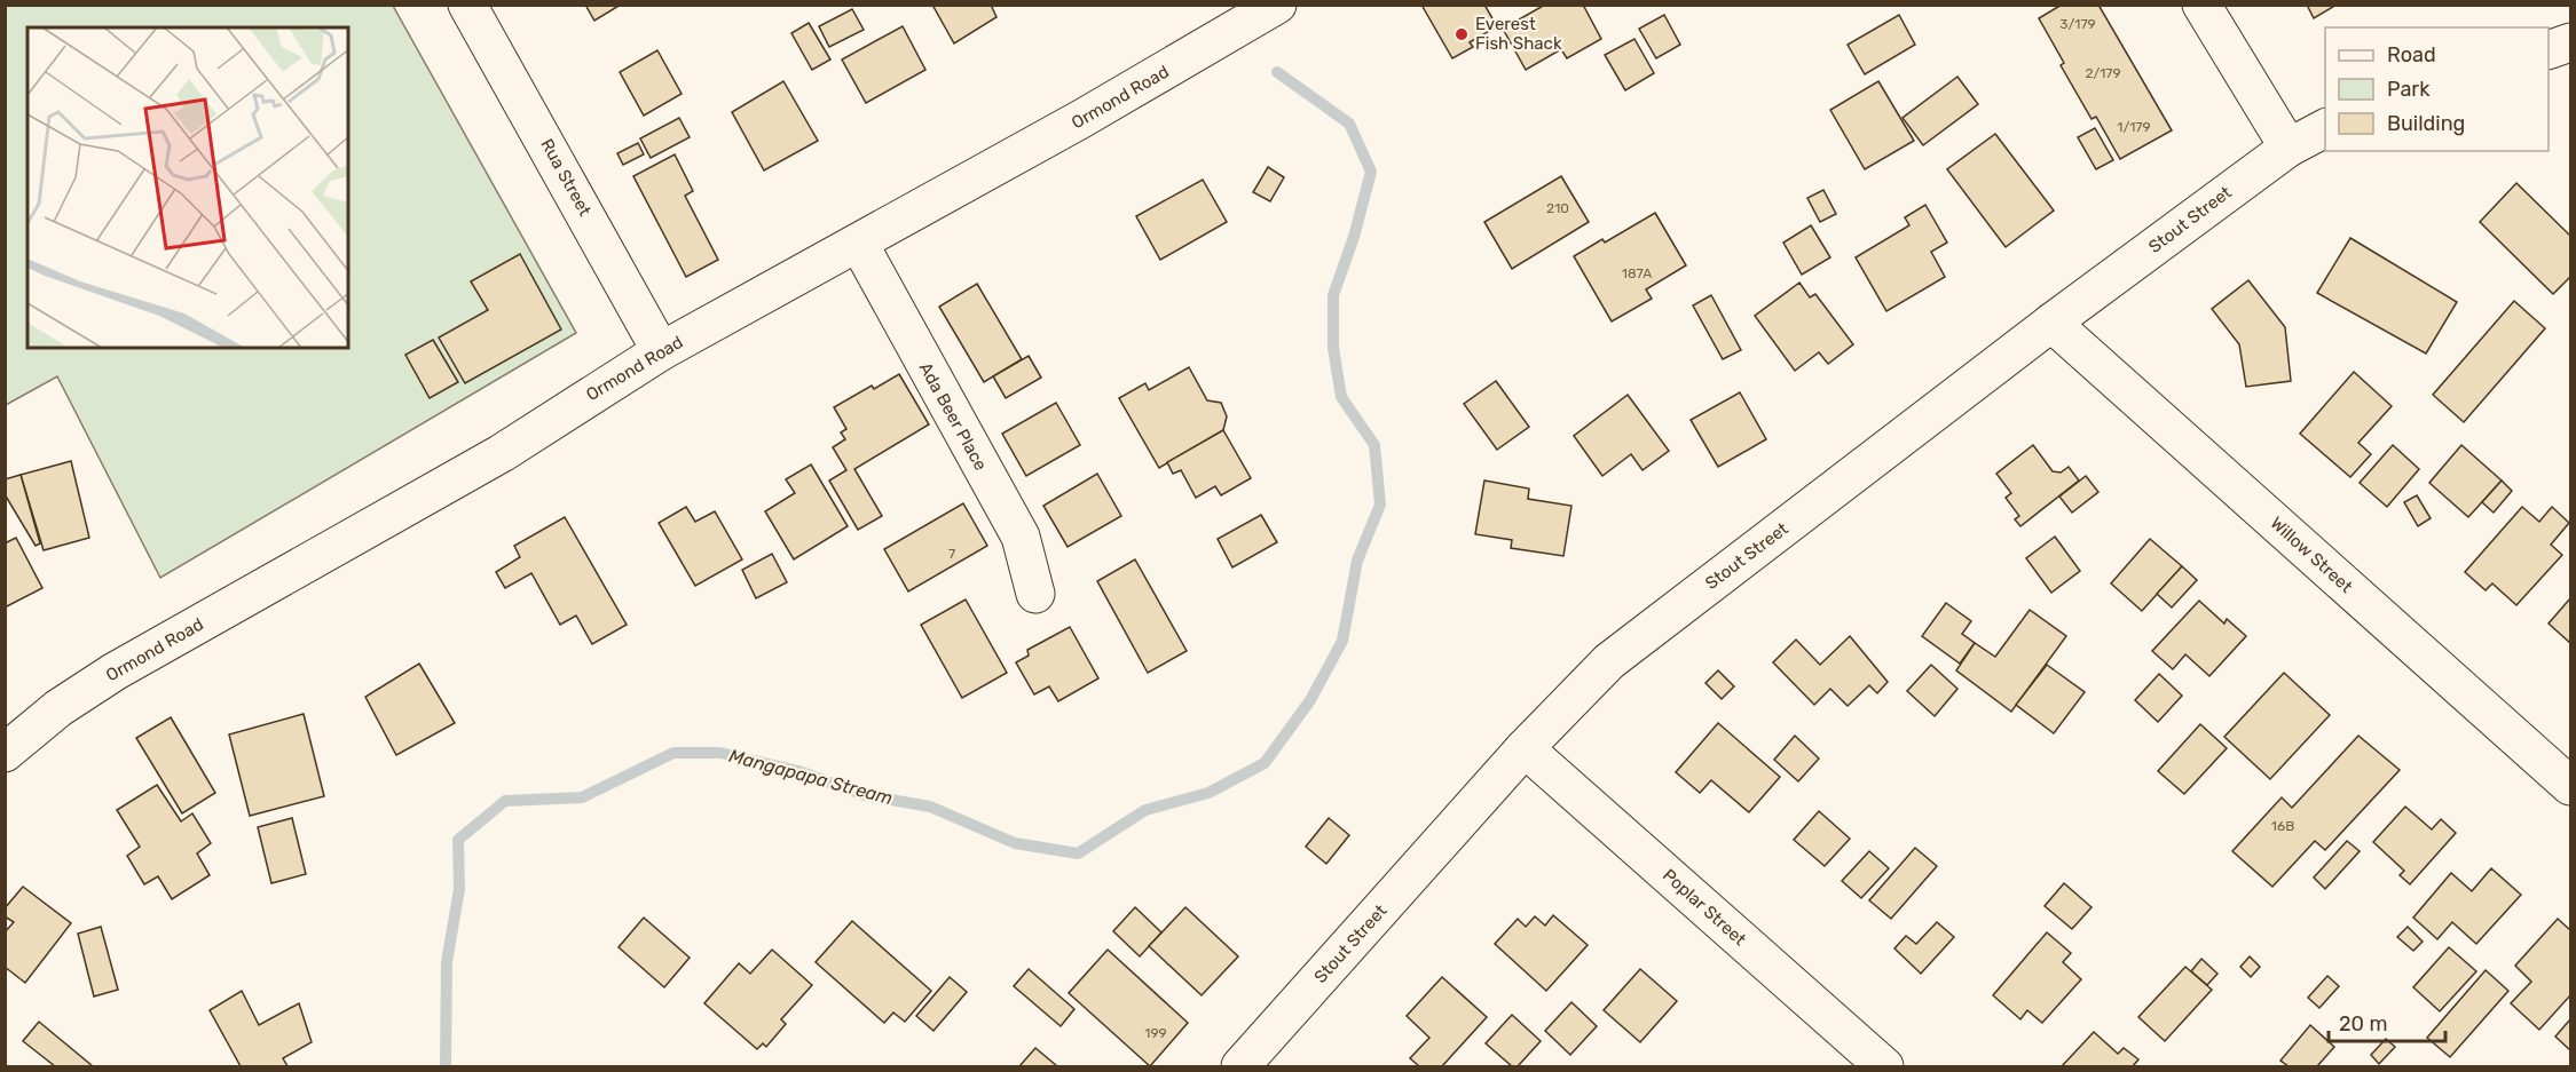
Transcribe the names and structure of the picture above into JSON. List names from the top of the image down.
{
  "streets": {
    "street": [
      "Ormond Road",
      "Rua Street",
      "Stout Street",
      "Ada Beer Place",
      "Willow Street",
      "Poplar Street"
    ]
  },
  "crossings": [
    ["Ormond Road", "Rua Street"],
    ["Ormond Road", "Ada Beer Place"],
    ["Stout Street", "Willow Street"],
    ["Stout Street", "Poplar Street"]
  ],
  "water": ["Mangapapa Stream"],
  "places": ["Everest Fish Shack"],
  "house_numbers": [
    "3/179",
    "2/179",
    "1/179",
    "210",
    "187A",
    "7",
    "16B",
    "199"
  ],
  "legend": ["Road", "Park", "Building"],
  "scale_bar": "20 m"
}
